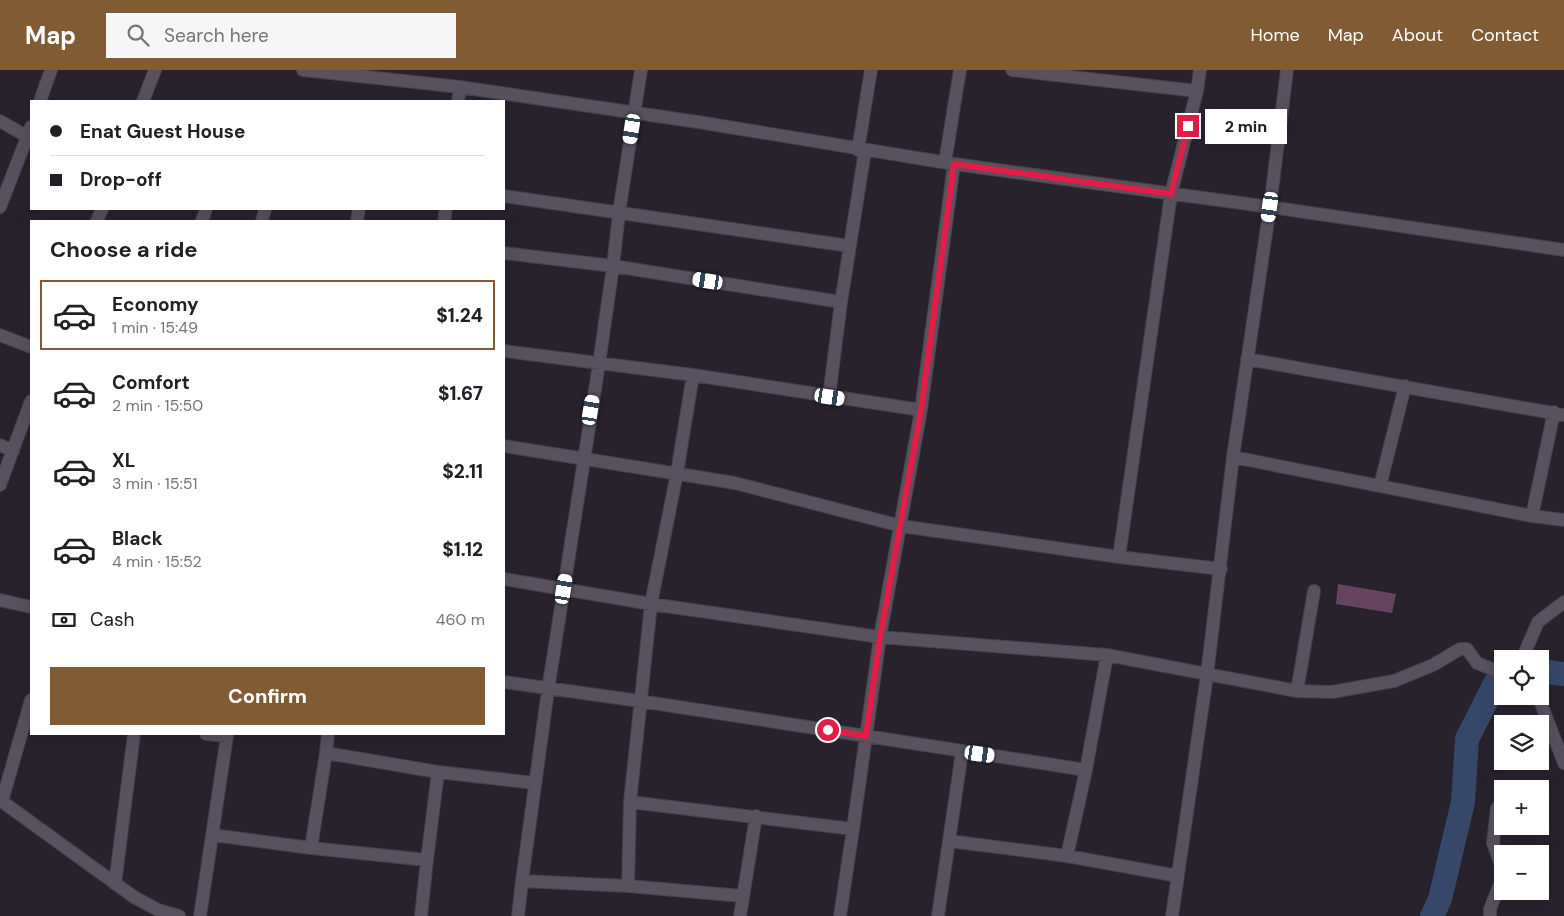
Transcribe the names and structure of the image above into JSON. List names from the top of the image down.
{
  "page": {
    "header": "Map",
    "search": "Search here",
    "nav": [
      "Home",
      "Map",
      "About",
      "Contact"
    ],
    "banner": ["Enat Guest House", "Drop-off"],
    "bubble": "2 min",
    "heading": "Choose a ride",
    "list": [
      {
        "name": "Economy",
        "note": "1 min · 15:49",
        "value": "$1.24"
      },
      {
        "name": "Comfort",
        "note": "2 min · 15:50",
        "value": "$1.67"
      },
      {
        "name": "XL",
        "note": "3 min · 15:51",
        "value": "$2.11"
      },
      {
        "name": "Black",
        "note": "4 min · 15:52",
        "value": "$1.12"
      }
    ],
    "pay": ["Cash", "460 m"],
    "map_buttons": ["+", "−"],
    "buttons": "Confirm"
  }
}
